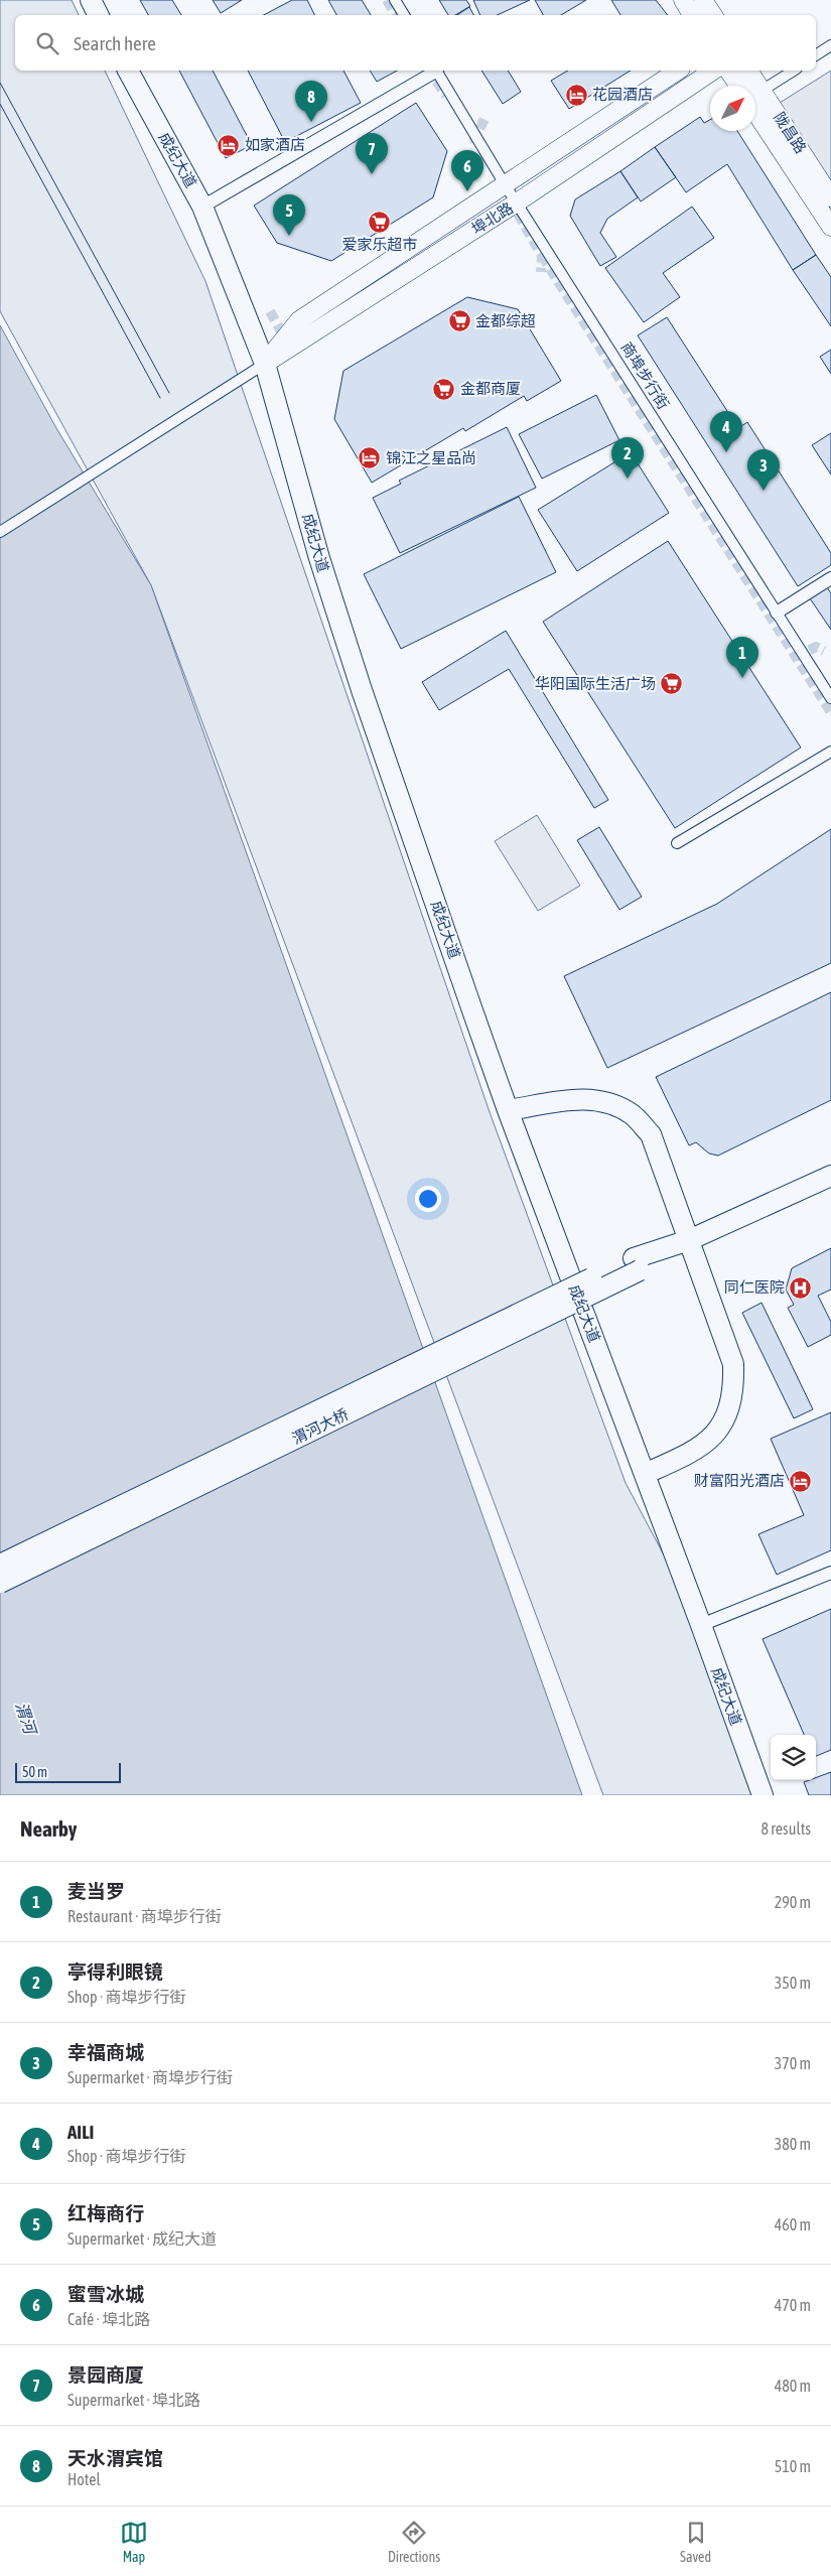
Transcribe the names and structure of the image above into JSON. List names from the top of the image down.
{
  "streets": {
    "main road": [
      "陇昌路",
      "成纪大道",
      "埠北路",
      "渭河大桥"
    ],
    "street": ["商埠步行街"]
  },
  "crossings": [
    ["成纪大道", "埠北路"],
    ["埠北路", "商埠步行街"]
  ],
  "water": ["渭河"],
  "places": {
    "hotel": [
      "花园酒店",
      "如家酒店",
      "锦江之星品尚",
      "财富阳光酒店"
    ],
    "supermarket": [
      "爱家乐超市",
      "金都综超",
      "金都商厦",
      "华阳国际生活广场"
    ],
    "hospital": ["同仁医院"]
  },
  "scale_bar": "50 m",
  "north": "top right",
  "page": {
    "search": "Search here",
    "pins": [
      "8",
      "7",
      "6",
      "5",
      "4",
      "2",
      "3",
      "1"
    ],
    "scale": "50 m",
    "heading": ["Nearby", "8 results"],
    "list": [
      {
        "mark": "1",
        "name": "麦当罗",
        "note": "Restaurant · 商埠步行街",
        "value": "290 m"
      },
      {
        "mark": "2",
        "name": "亭得利眼镜",
        "note": "Shop · 商埠步行街",
        "value": "350 m"
      },
      {
        "mark": "3",
        "name": "幸福商城",
        "note": "Supermarket · 商埠步行街",
        "value": "370 m"
      },
      {
        "mark": "4",
        "name": "AILI",
        "note": "Shop · 商埠步行街",
        "value": "380 m"
      },
      {
        "mark": "5",
        "name": "红梅商行",
        "note": "Supermarket · 成纪大道",
        "value": "460 m"
      },
      {
        "mark": "6",
        "name": "蜜雪冰城",
        "note": "Café · 埠北路",
        "value": "470 m"
      },
      {
        "mark": "7",
        "name": "景园商厦",
        "note": "Supermarket · 埠北路",
        "value": "480 m"
      },
      {
        "mark": "8",
        "name": "天水渭宾馆",
        "note": "Hotel",
        "value": "510 m"
      }
    ],
    "nav": ["Map", "Directions", "Saved"]
  }
}
